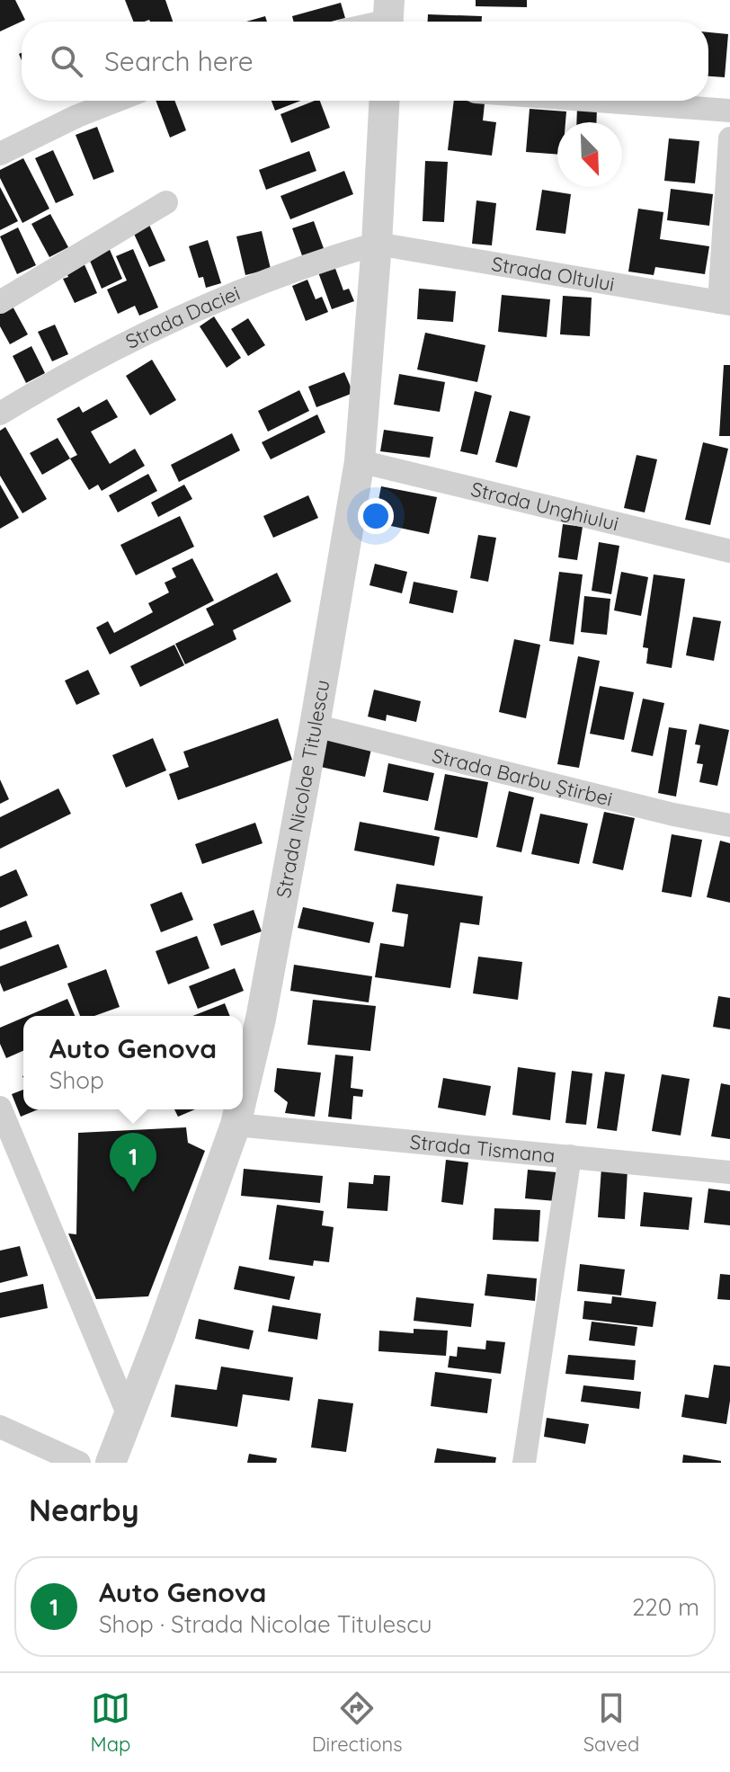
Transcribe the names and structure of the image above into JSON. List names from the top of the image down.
{
  "streets": {
    "street": [
      "Strada Oltului",
      "Strada Daciei",
      "Strada Unghiului",
      "Strada Barbu Știrbei",
      "Strada Nicolae Titulescu",
      "Strada Tismana"
    ]
  },
  "crossings": [
    ["Strada Oltului", "Strada Daciei"],
    ["Strada Oltului", "Strada Nicolae Titulescu"],
    ["Strada Daciei", "Strada Nicolae Titulescu"],
    ["Strada Unghiului", "Strada Nicolae Titulescu"],
    ["Strada Barbu Știrbei", "Strada Nicolae Titulescu"],
    ["Strada Nicolae Titulescu", "Strada Tismana"]
  ],
  "north": "bottom right",
  "page": {
    "search": "Search here",
    "popup": ["Auto Genova", "Shop"],
    "pins": "1",
    "heading": "Nearby",
    "list": [
      {
        "mark": "1",
        "name": "Auto Genova",
        "note": "Shop · Strada Nicolae Titulescu",
        "value": "220 m"
      }
    ],
    "nav": ["Map", "Directions", "Saved"]
  }
}
